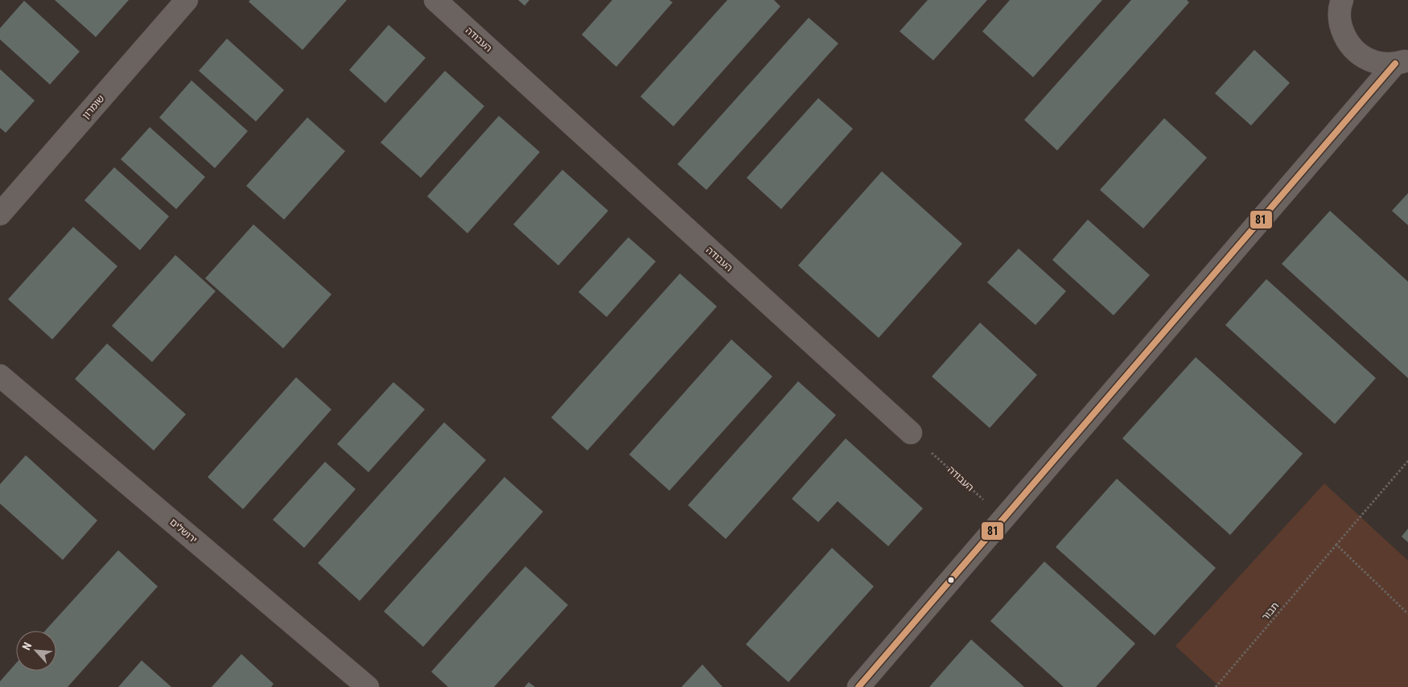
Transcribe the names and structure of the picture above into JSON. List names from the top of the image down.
{
  "streets": {
    "street": ["העבודה", "שומרון", "ירושלים"],
    "path": ["תבור"]
  },
  "lines": ["transit line 81"],
  "north": "top left"
}
